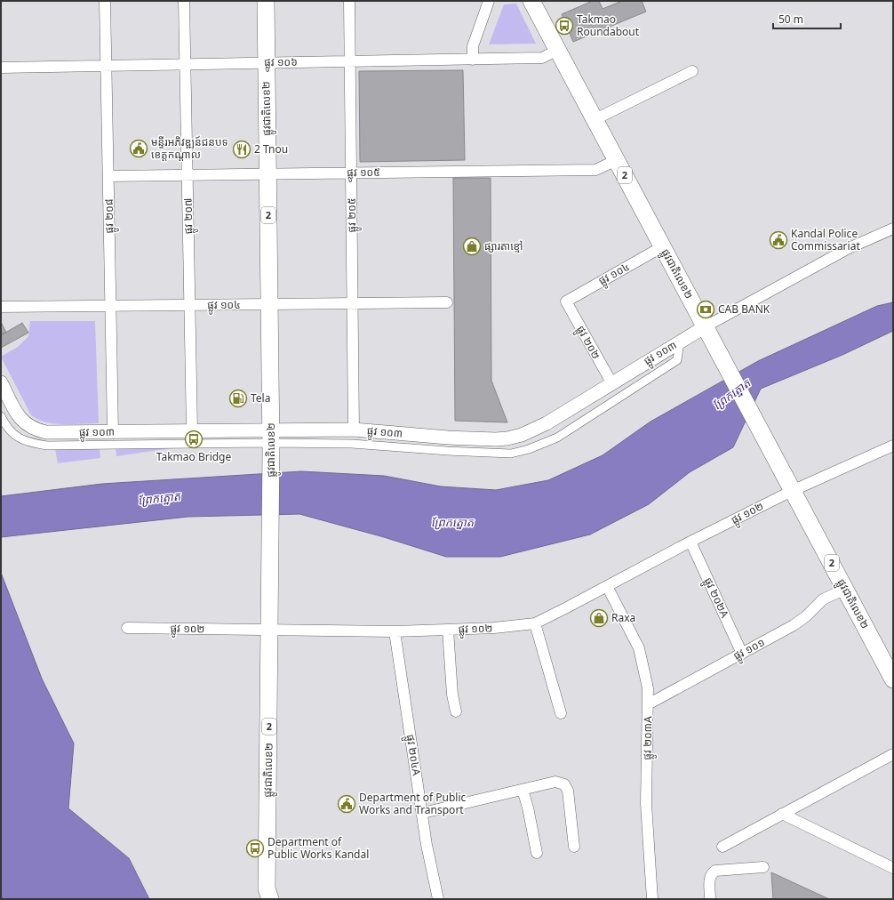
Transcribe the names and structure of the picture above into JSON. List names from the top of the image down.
{
  "streets": {
    "main road": ["ផ្លូវជាតិលេខ២", "2"],
    "street": [
      "ផ្លូវ ១០៦",
      "ផ្លូវ ១០៥",
      "ផ្លូវ ២០៥",
      "ផ្លូវ ២០៨",
      "ផ្លូវ ២០៧",
      "ផ្លូវ ១០៤",
      "ផ្លូវ ២០២",
      "ផ្លូវ ១០៣",
      "ផ្លូវ ១០២",
      "ផ្លូវ ២០២A",
      "ផ្លូវ ១០១",
      "ផ្លូវ ២០៣A",
      "ផ្លូវ ២០៤A"
    ]
  },
  "crossings": [
    ["ផ្លូវ ១០៦", "ផ្លូវជាតិលេខ២"],
    ["ផ្លូវ ១០៦", "ផ្លូវ ២០៥"],
    ["ផ្លូវ ១០៦", "ផ្លូវ ២០៨"],
    ["ផ្លូវ ១០៦", "ផ្លូវ ២០៧"],
    ["ផ្លូវជាតិលេខ២", "ផ្លូវ ១០៥"],
    ["ផ្លូវជាតិលេខ២", "ផ្លូវ ១០៤"],
    ["ផ្លូវជាតិលេខ២", "ផ្លូវ ១០៣"],
    ["ផ្លូវជាតិលេខ២", "ផ្លូវ ១០២"],
    ["ផ្លូវជាតិលេខ២", "ផ្លូវ ១០១"],
    ["ផ្លូវ ១០៥", "ផ្លូវ ២០៥"],
    ["ផ្លូវ ១០៥", "ផ្លូវ ២០៨"],
    ["ផ្លូវ ១០៥", "ផ្លូវ ២០៧"],
    ["ផ្លូវ ២០៥", "ផ្លូវ ១០៤"],
    ["ផ្លូវ ២០៥", "ផ្លូវ ១០៣"],
    ["ផ្លូវ ២០៨", "ផ្លូវ ១០៤"],
    ["ផ្លូវ ២០៨", "ផ្លូវ ១០៣"],
    ["ផ្លូវ ២០៧", "ផ្លូវ ១០៤"],
    ["ផ្លូវ ២០៧", "ផ្លូវ ១០៣"],
    ["ផ្លូវ ១០៤", "ផ្លូវ ២០២"],
    ["ផ្លូវ ២០២", "ផ្លូវ ១០៣"],
    ["ផ្លូវ ១០២", "ផ្លូវ ២០២A"],
    ["ផ្លូវ ១០២", "ផ្លូវ ២០៣A"],
    ["ផ្លូវ ១០២", "ផ្លូវ ២០៤A"],
    ["ផ្លូវ ២០២A", "ផ្លូវ ១០១"],
    ["ផ្លូវ ១០១", "ផ្លូវ ២០៣A"]
  ],
  "water": ["ព្រែកត្នោត"],
  "places": {
    "bus stop": ["Takmao Roundabout", "Takmao Bridge", "Department of Public Works Kandal"],
    "public building": ["មន្ទីរអភិវឌ្ឍន៍ជនបទ ខេត្តកណ្តាល", "Kandal Police Commissariat", "Department of Public Works and Transport"],
    "restaurant": ["2 Tnou"],
    "shop": ["ផ្សារតាខ្មៅ", "Raxa"],
    "bank": ["CAB BANK"],
    "fuel station": ["Tela"]
  },
  "scale_bar": "50 m"
}
